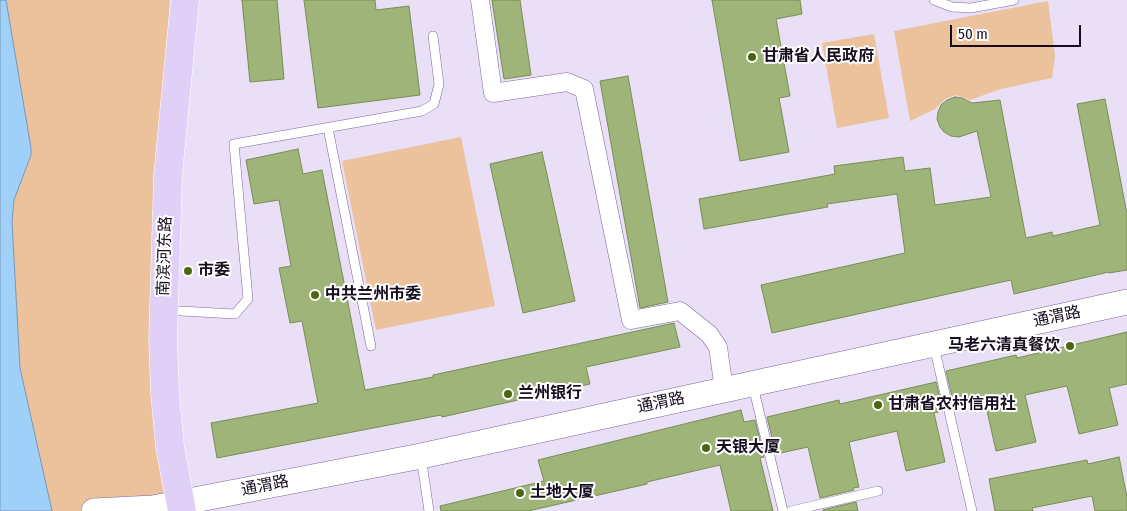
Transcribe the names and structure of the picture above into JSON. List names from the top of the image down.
{
  "streets": {
    "highway": ["南滨河东路"],
    "street": ["通渭路"]
  },
  "crossings": [
    ["南滨河东路", "通渭路"]
  ],
  "places": [
    "甘肃省人民政府",
    "市委",
    "中共兰州市委",
    "马老六清真餐饮",
    "兰州银行",
    "甘肃省农村信用社",
    "天银大厦",
    "土地大厦"
  ],
  "scale_bar": "50 m"
}
